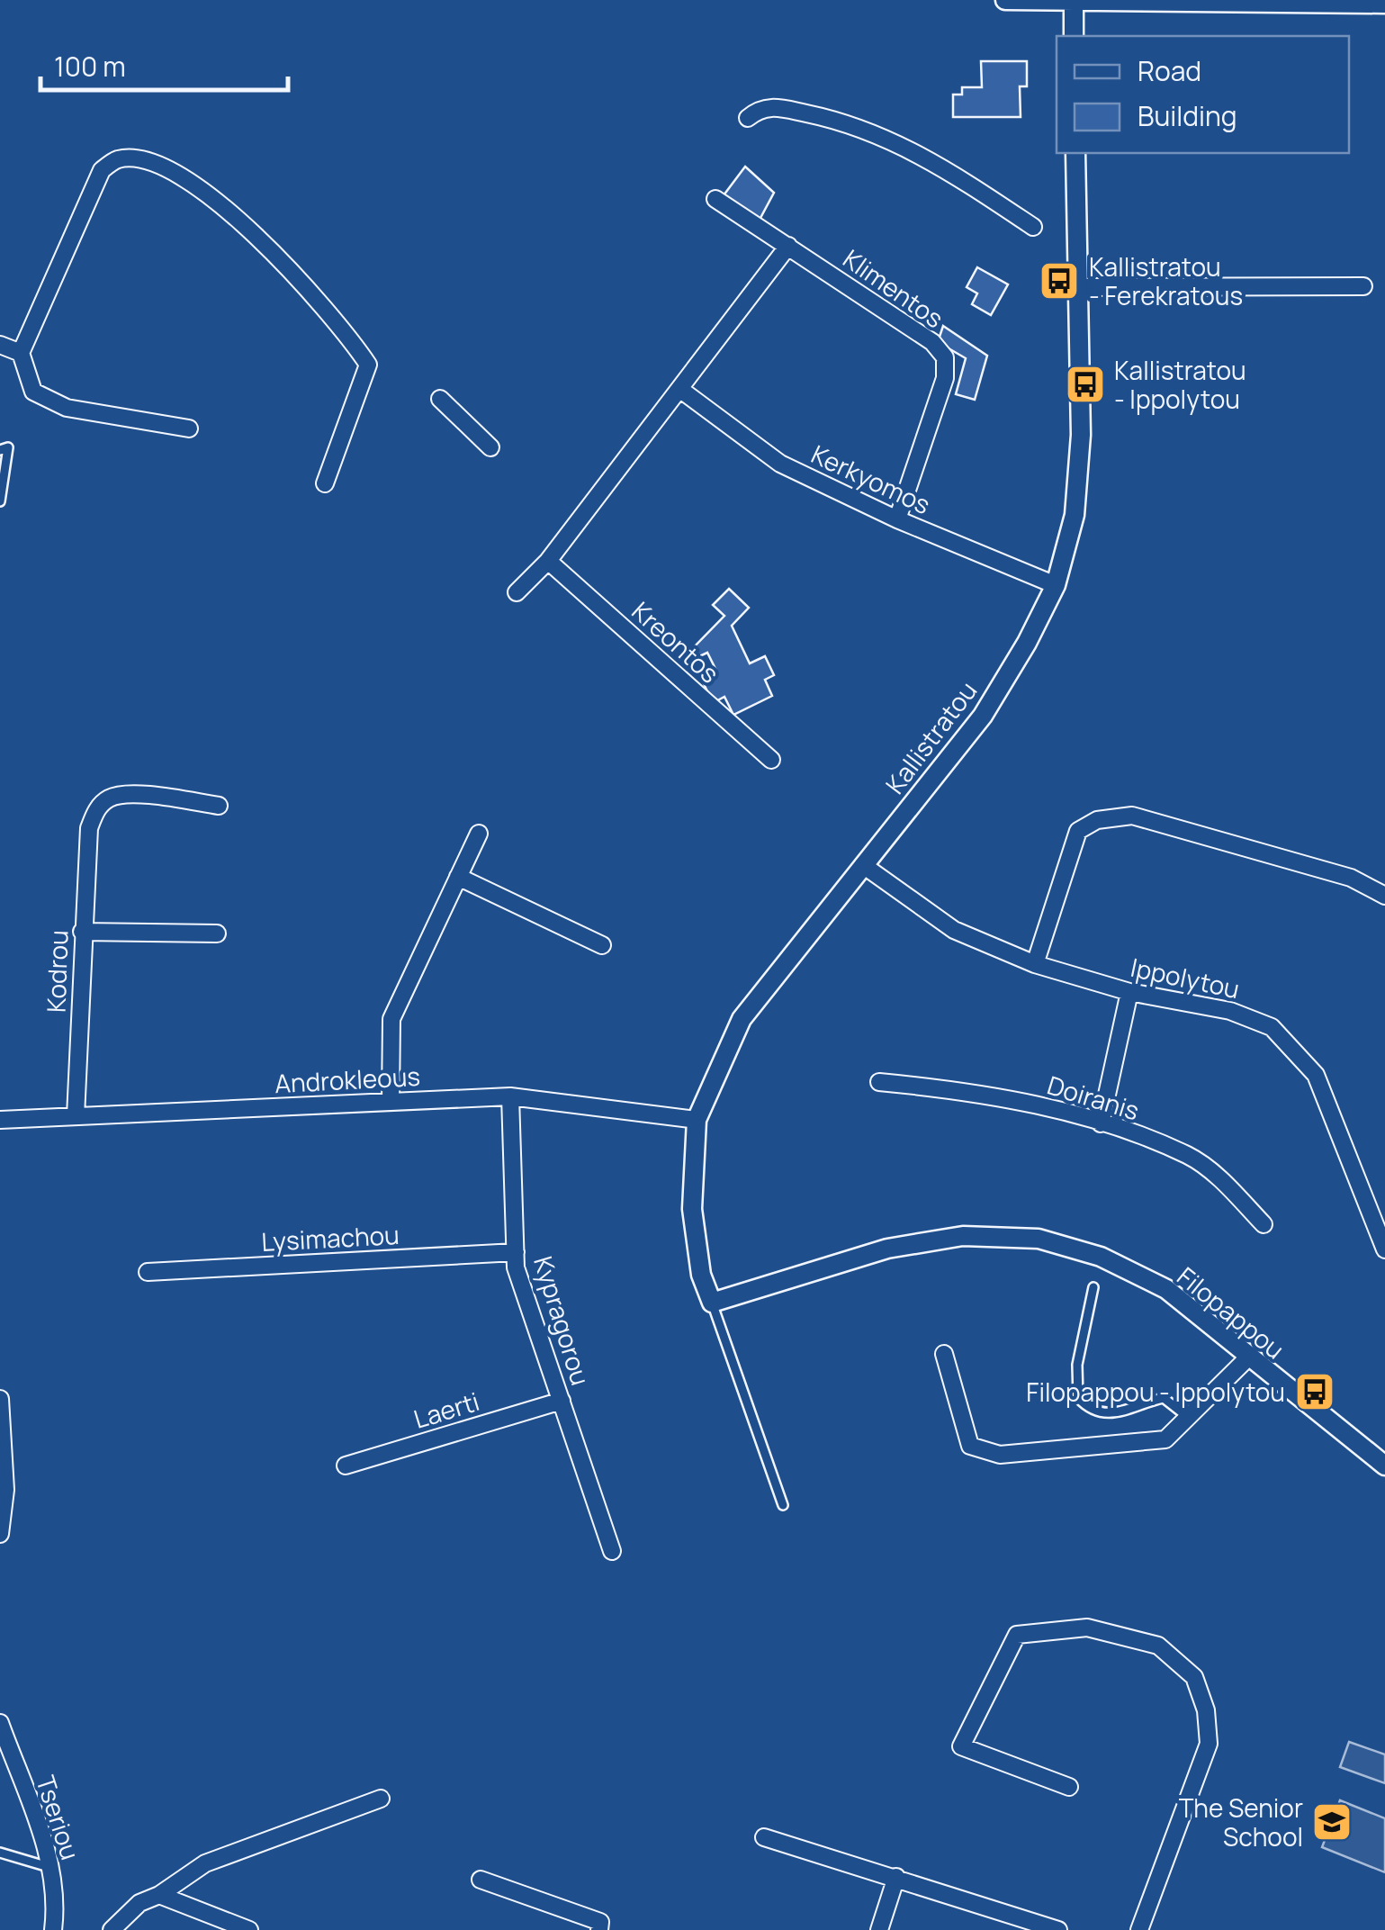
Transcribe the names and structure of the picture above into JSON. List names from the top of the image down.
{
  "streets": {
    "street": [
      "Klimentos",
      "Kerkyomos",
      "Kreontos",
      "Kallistratou",
      "Kodrou",
      "Ippolytou",
      "Androkleous",
      "Doiranis",
      "Lysimachou",
      "Filopappou",
      "Kypragorou",
      "Laerti",
      "Tseriou"
    ]
  },
  "crossings": [
    ["Klimentos", "Kerkyomos"],
    ["Kerkyomos", "Kallistratou"],
    ["Kallistratou", "Ippolytou"],
    ["Kallistratou", "Androkleous"],
    ["Kallistratou", "Filopappou"],
    ["Kodrou", "Androkleous"],
    ["Androkleous", "Kypragorou"],
    ["Lysimachou", "Kypragorou"],
    ["Kypragorou", "Laerti"]
  ],
  "places": {
    "bus stop": ["Kallistratou - Ferekratous", "Kallistratou - Ippolytou", "Filopappou - Ippolytou"],
    "school or university": ["The Senior School"]
  },
  "legend": ["Road", "Building"],
  "scale_bar": "100 m"
}
